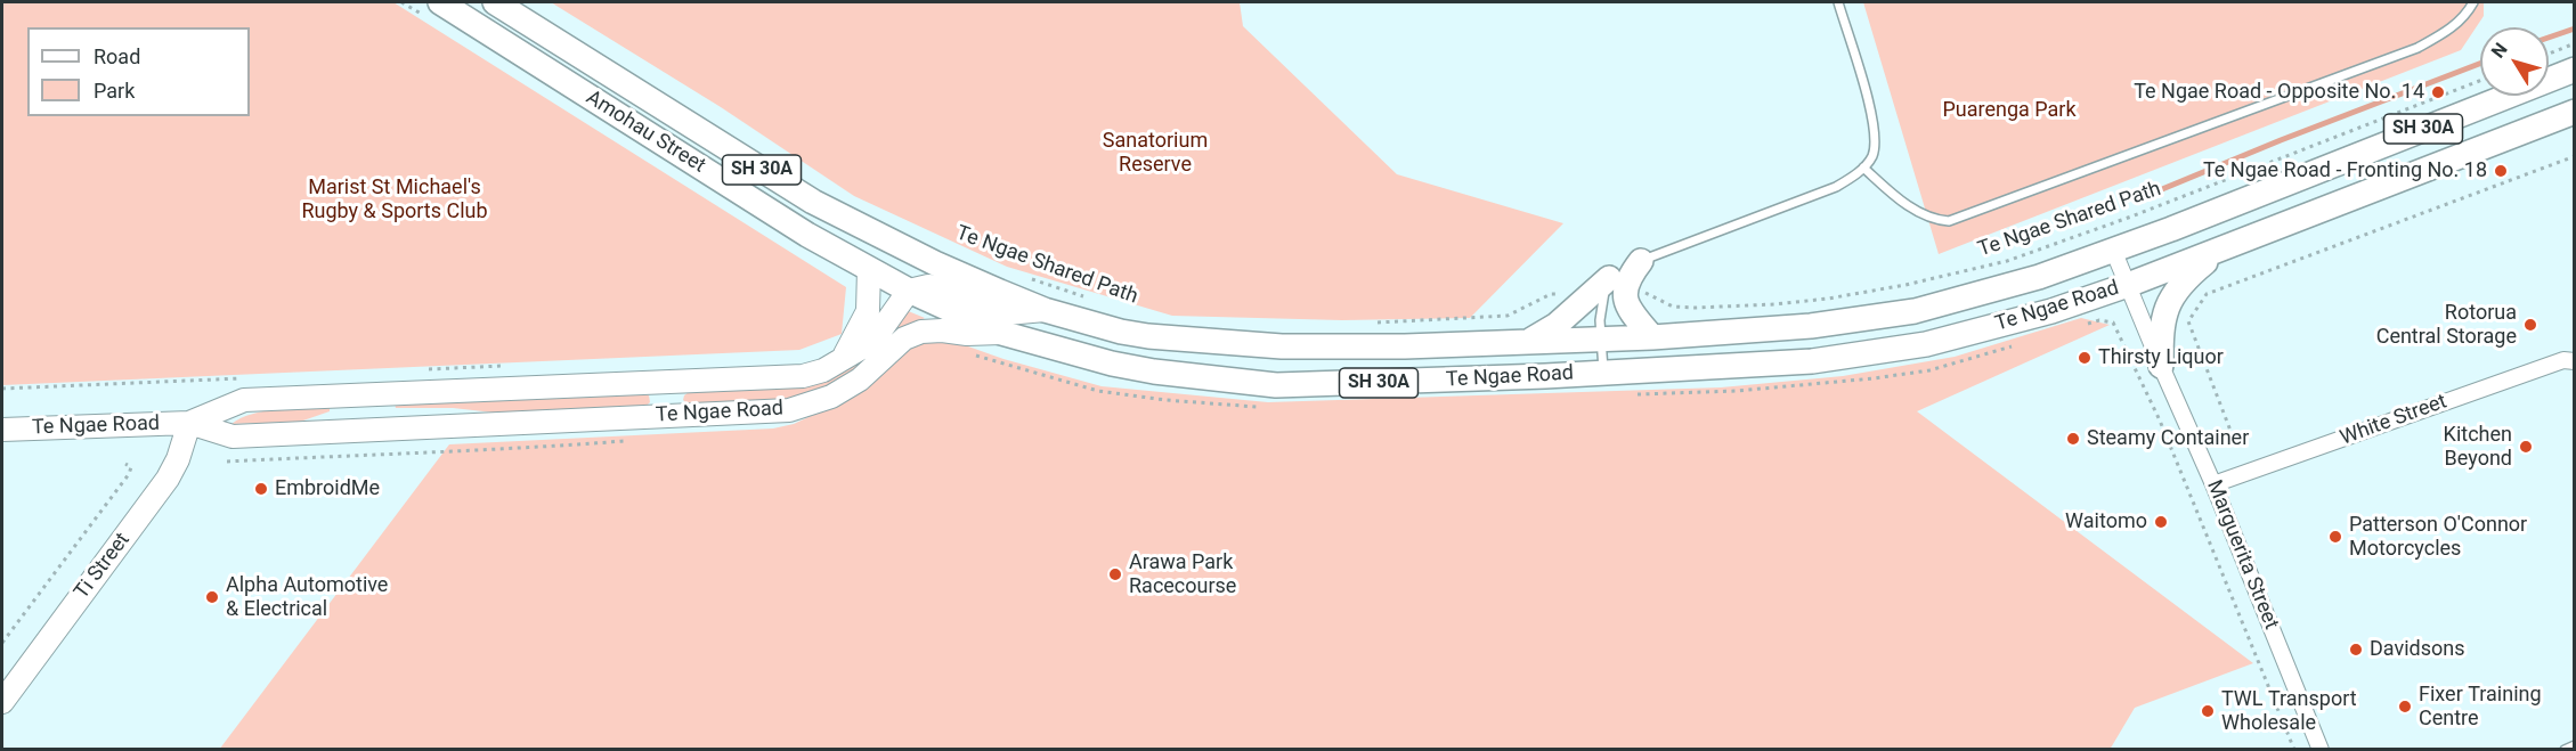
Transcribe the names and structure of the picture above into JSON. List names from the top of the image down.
{
  "streets": {
    "main road": ["SH 30A", "Amohau Street", "Te Ngae Road"],
    "street": ["White Street", "Marguerita Street", "Ti Street"],
    "path": ["Te Ngae Shared Path"]
  },
  "crossings": [
    ["Amohau Street", "Te Ngae Road"],
    ["Te Ngae Road", "Marguerita Street"],
    ["Te Ngae Road", "Ti Street"],
    ["White Street", "Marguerita Street"]
  ],
  "parks": ["Puarenga Park", "Sanatorium Reserve", "Marist St Michael's Rugby & Sports Club"],
  "places": [
    "Te Ngae Road - Opposite No. 14",
    "Te Ngae Road - Fronting No. 18",
    "Rotorua Central Storage",
    "Thirsty Liquor",
    "Steamy Container",
    "Kitchen Beyond",
    "EmbroidMe",
    "Waitomo",
    "Patterson O'Connor Motorcycles",
    "Arawa Park Racecourse",
    "Alpha Automotive & Electrical",
    "Davidsons",
    "Fixer Training Centre",
    "TWL Transport Wholesale"
  ],
  "legend": ["Road", "Park"],
  "north": "top left"
}
